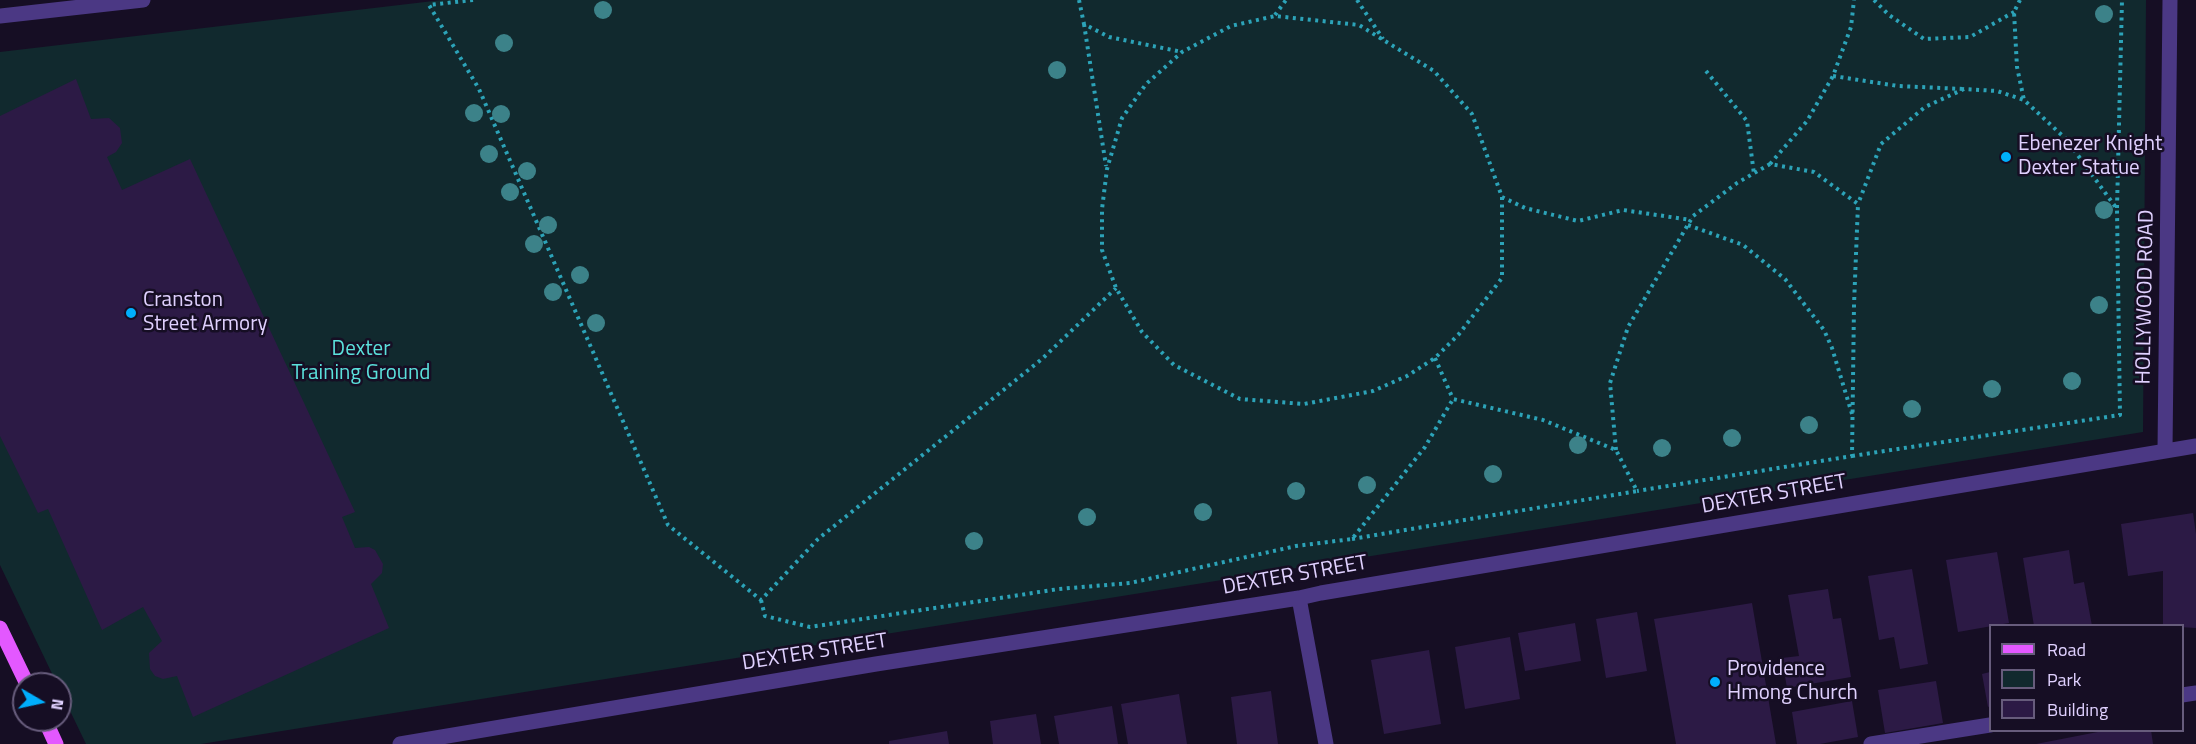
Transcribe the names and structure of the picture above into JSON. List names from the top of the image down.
{
  "streets": {
    "street": ["HOLLYWOOD ROAD", "DEXTER STREET"]
  },
  "crossings": [
    ["HOLLYWOOD ROAD", "DEXTER STREET"]
  ],
  "parks": ["Dexter Training Ground"],
  "places": ["Ebenezer Knight Dexter Statue", "Cranston Street Armory", "Providence Hmong Church"],
  "legend": ["Road", "Park", "Building"],
  "north": "right"
}
